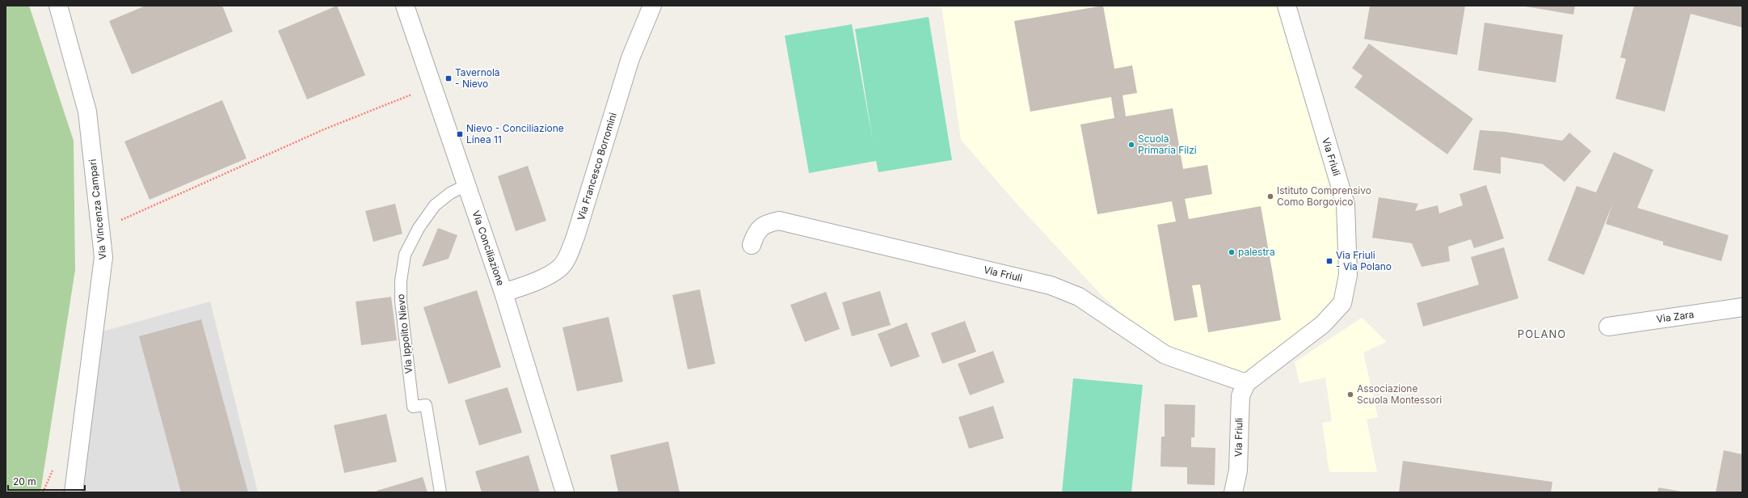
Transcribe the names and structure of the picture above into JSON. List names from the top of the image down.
{
  "streets": {
    "street": [
      "Via Friuli",
      "Via Francesco Borromini",
      "Via Vincenza Campari",
      "Via Conciliazione",
      "Via Zara"
    ],
    "lane": ["Via Ippolito Nievo"]
  },
  "crossings": [
    ["Via Francesco Borromini", "Via Conciliazione"],
    ["Via Conciliazione", "Via Ippolito Nievo"]
  ],
  "districts": ["POLANO"],
  "places": {
    "transit": ["Tavernola - Nievo", "Nievo - Conciliazione Línea 11", "Via Friuli - Via Polano"],
    "other": [
      "Scuola Primaria Filzi",
      "Istituto Comprensivo Como Borgovico",
      "palestra",
      "Associazione Scuola Montessori"
    ]
  },
  "scale_bar": "20 m"
}
